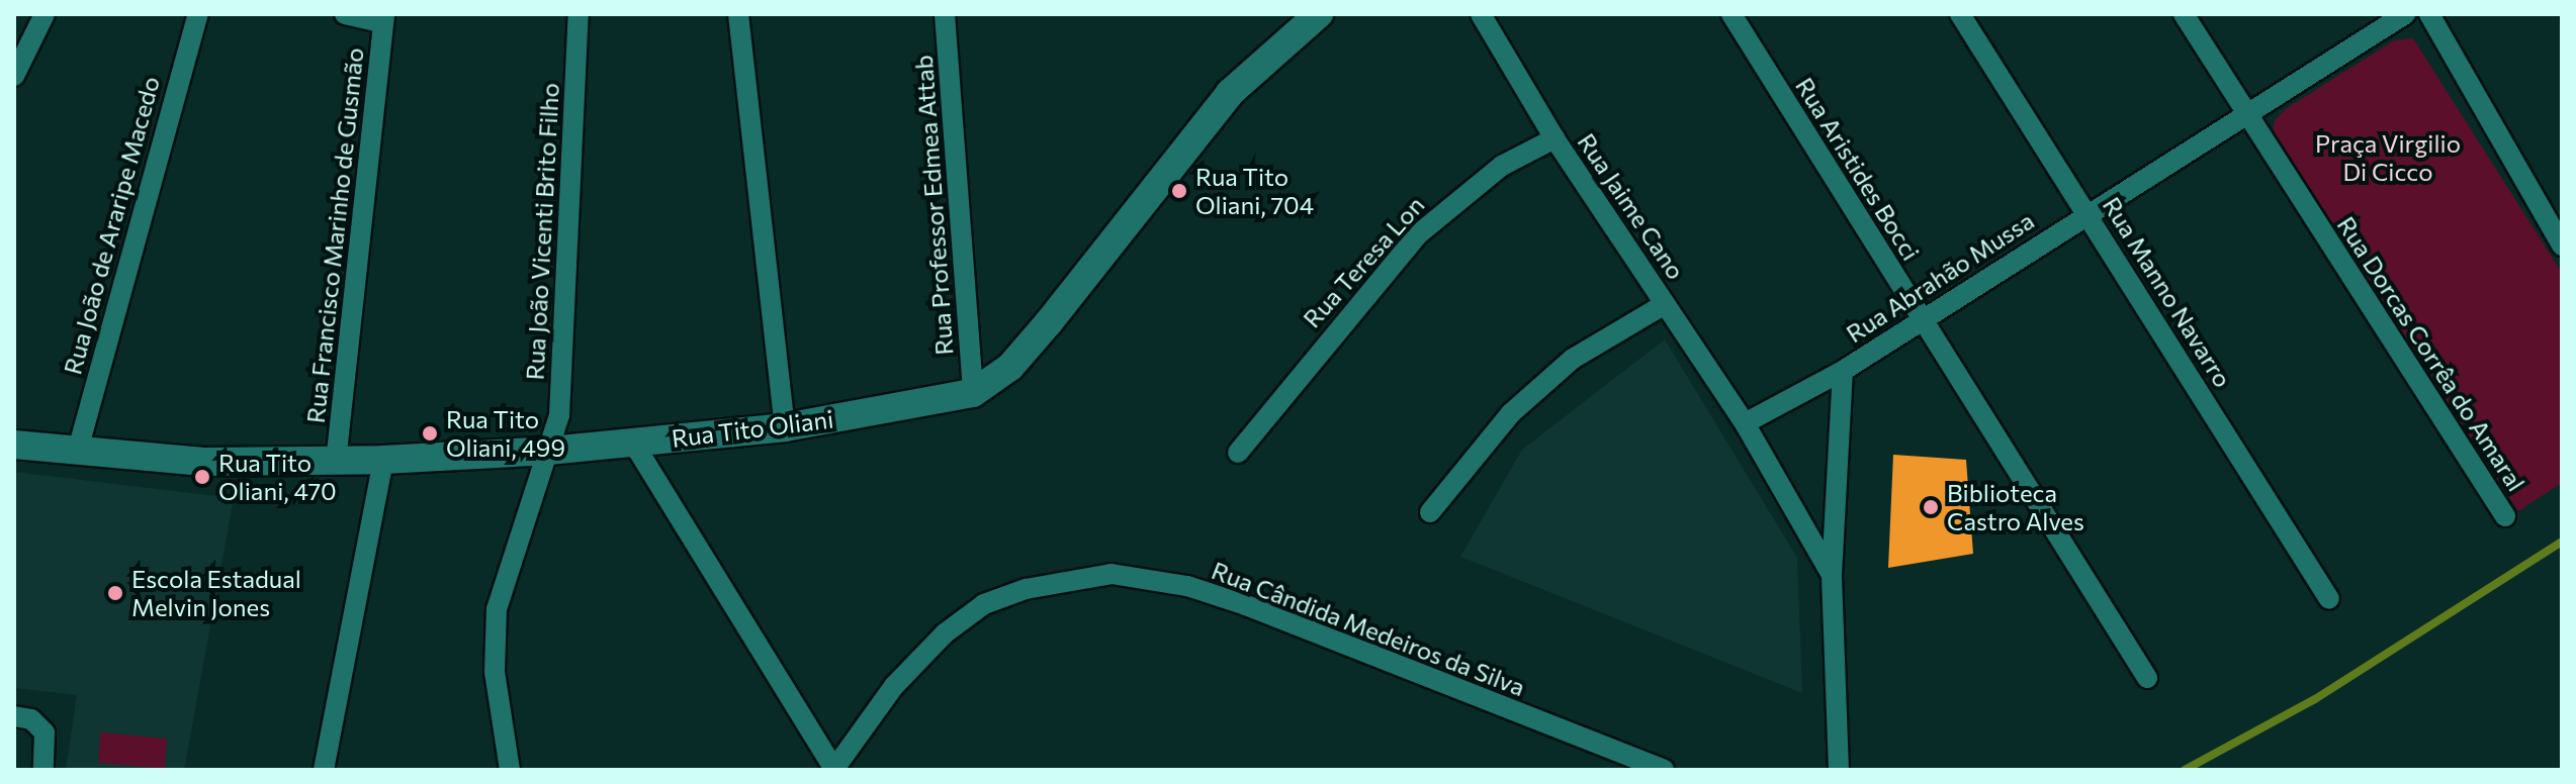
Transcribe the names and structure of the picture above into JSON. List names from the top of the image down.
{
  "streets": {
    "street": [
      "Rua Aristides Bocci",
      "Rua Professor Edmea Attab",
      "Rua Jaime Cano",
      "Rua João de Araripe Macedo",
      "Rua João Vicenti Brito Filho",
      "Rua Francisco Marinho de Gusmão",
      "Rua Teresa Lon",
      "Rua Abrahão Mussa",
      "Rua Manno Navarro",
      "Rua Dorcas Corrêa do Amaral",
      "Rua Tito Oliani",
      "Rua Cândida Medeiros da Silva"
    ]
  },
  "crossings": [
    ["Rua Aristides Bocci", "Rua Abrahão Mussa"],
    ["Rua Professor Edmea Attab", "Rua Tito Oliani"],
    ["Rua Jaime Cano", "Rua Teresa Lon"],
    ["Rua Jaime Cano", "Rua Abrahão Mussa"],
    ["Rua João de Araripe Macedo", "Rua Tito Oliani"],
    ["Rua João Vicenti Brito Filho", "Rua Tito Oliani"],
    ["Rua Francisco Marinho de Gusmão", "Rua Tito Oliani"],
    ["Rua Abrahão Mussa", "Rua Manno Navarro"],
    ["Rua Abrahão Mussa", "Rua Dorcas Corrêa do Amaral"]
  ],
  "parks": ["Praça Virgilio Di Cicco"],
  "places": [
    "Rua Tito Oliani, 704",
    "Rua Tito Oliani, 499",
    "Rua Tito Oliani, 470",
    "Biblioteca Castro Alves",
    "Escola Estadual Melvin Jones"
  ]
}
